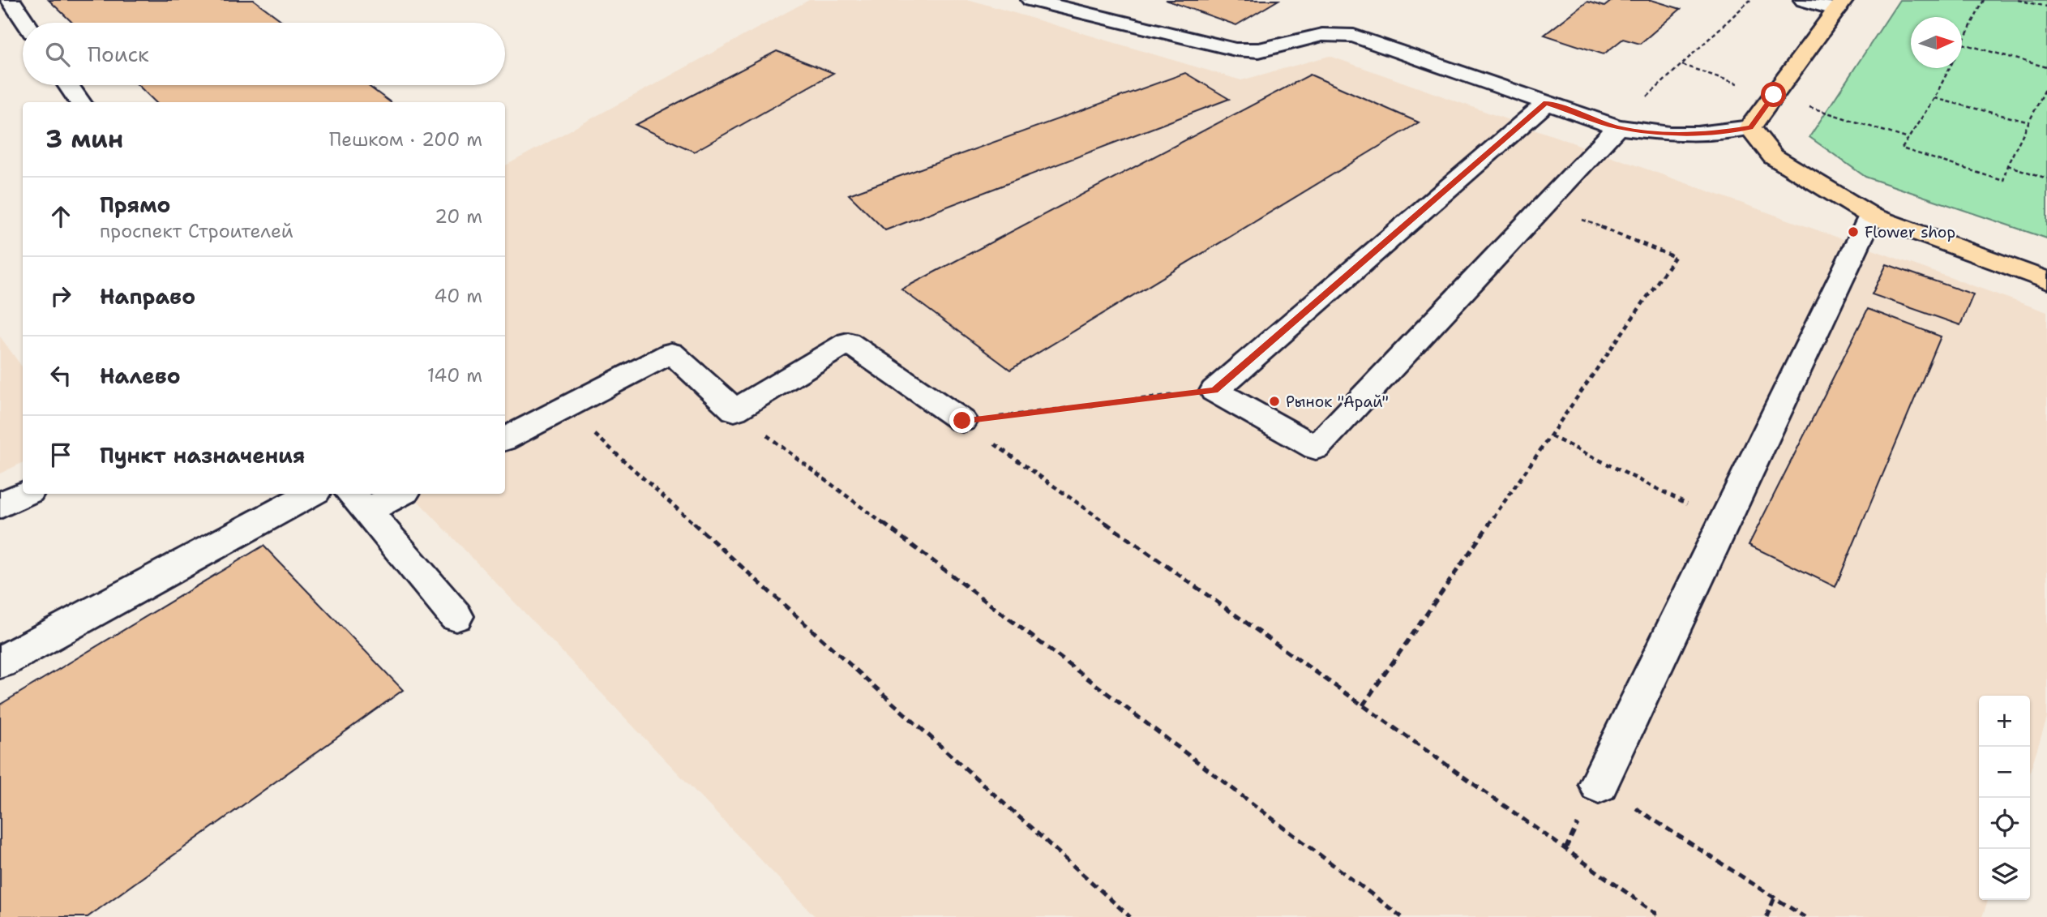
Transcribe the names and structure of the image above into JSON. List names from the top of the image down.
{
  "places": ["Flower shop", "Рынок \"Арай\""],
  "north": "right",
  "page": {
    "search": "Поиск",
    "heading": ["3 мин", "Пешком · 200 m"],
    "list": [
      ["Прямо", "проспект Строителей", "20 m"],
      ["Направо", "40 m"],
      ["Налево", "140 m"],
      "Пункт назначения"
    ],
    "map_buttons": ["+", "−"]
  }
}
